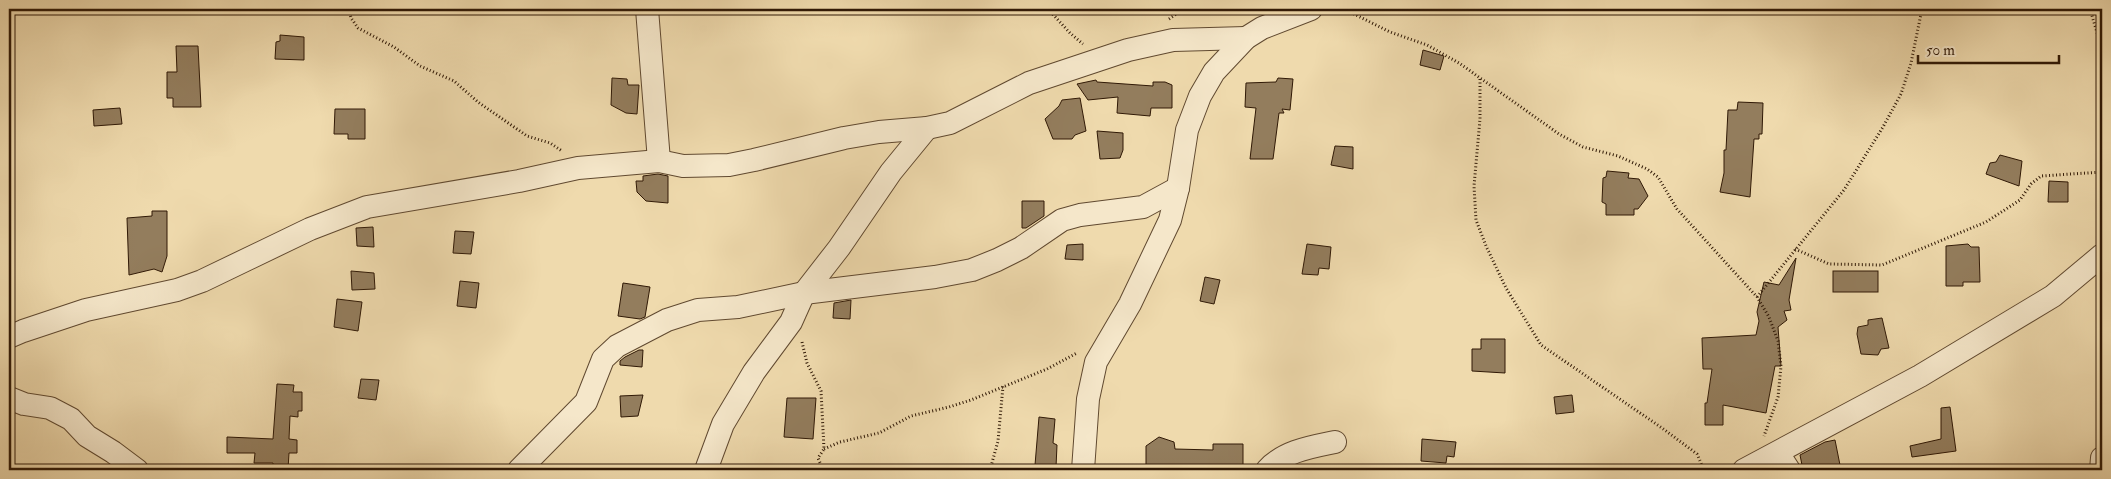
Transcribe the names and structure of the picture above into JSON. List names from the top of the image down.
{
  "scale_bar": "50 m"
}
